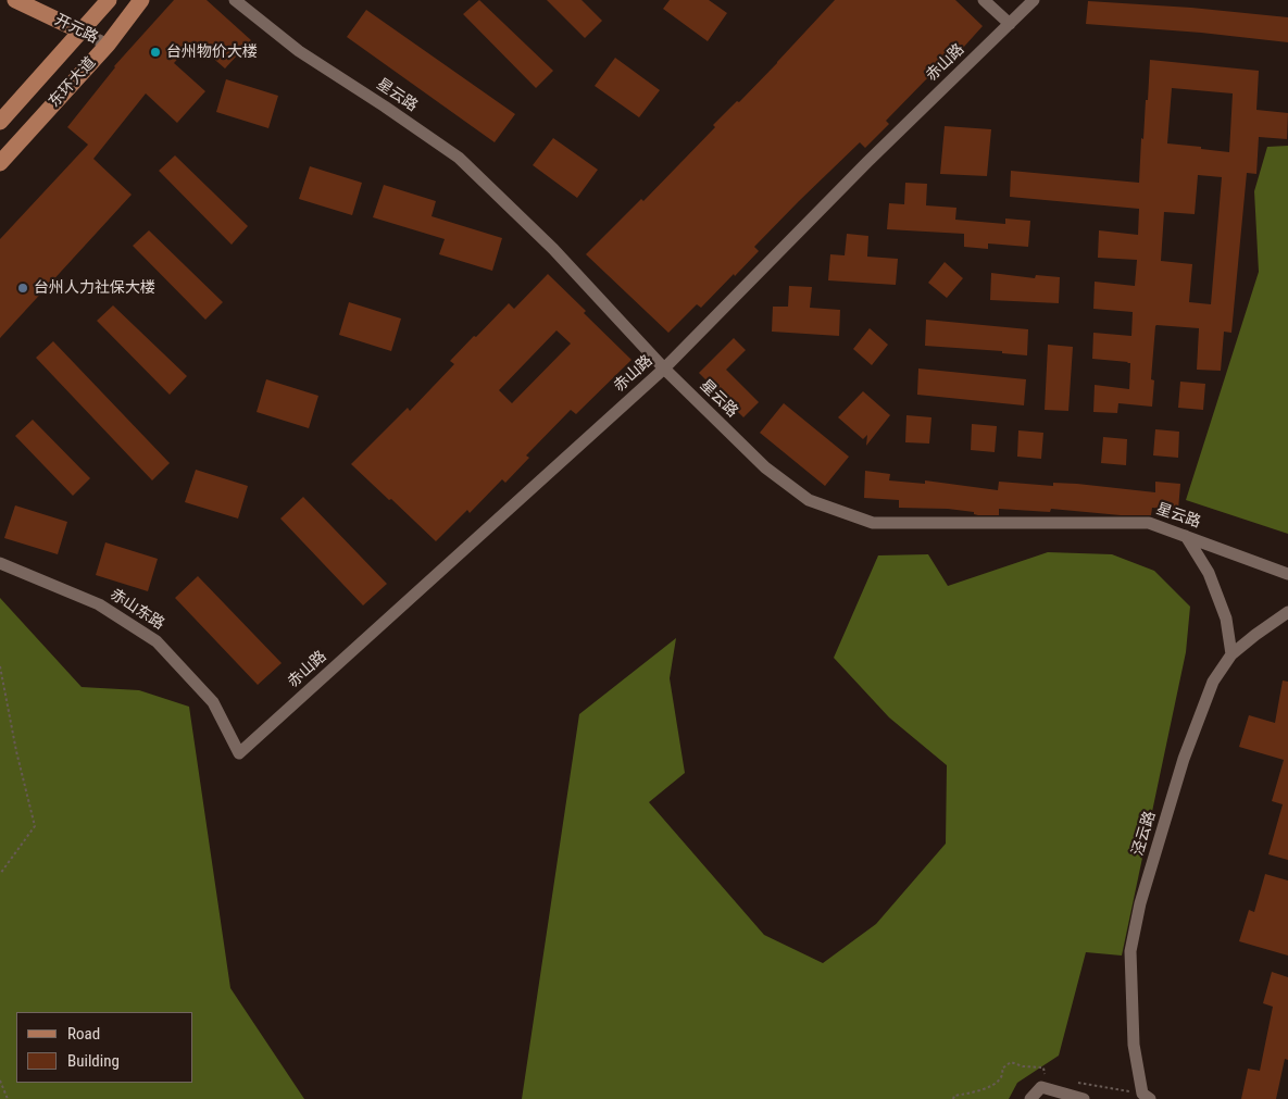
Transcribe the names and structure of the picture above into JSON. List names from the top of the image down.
{
  "streets": {
    "main road": ["开元路", "东环大道"],
    "street": [
      "赤山路",
      "星云路",
      "赤山东路",
      "泾云路"
    ]
  },
  "crossings": [
    ["开元路", "东环大道"],
    ["赤山路", "星云路"],
    ["赤山路", "赤山东路"]
  ],
  "places": ["台州物价大楼", "台州人力社保大楼"],
  "legend": ["Road", "Building"]
}
